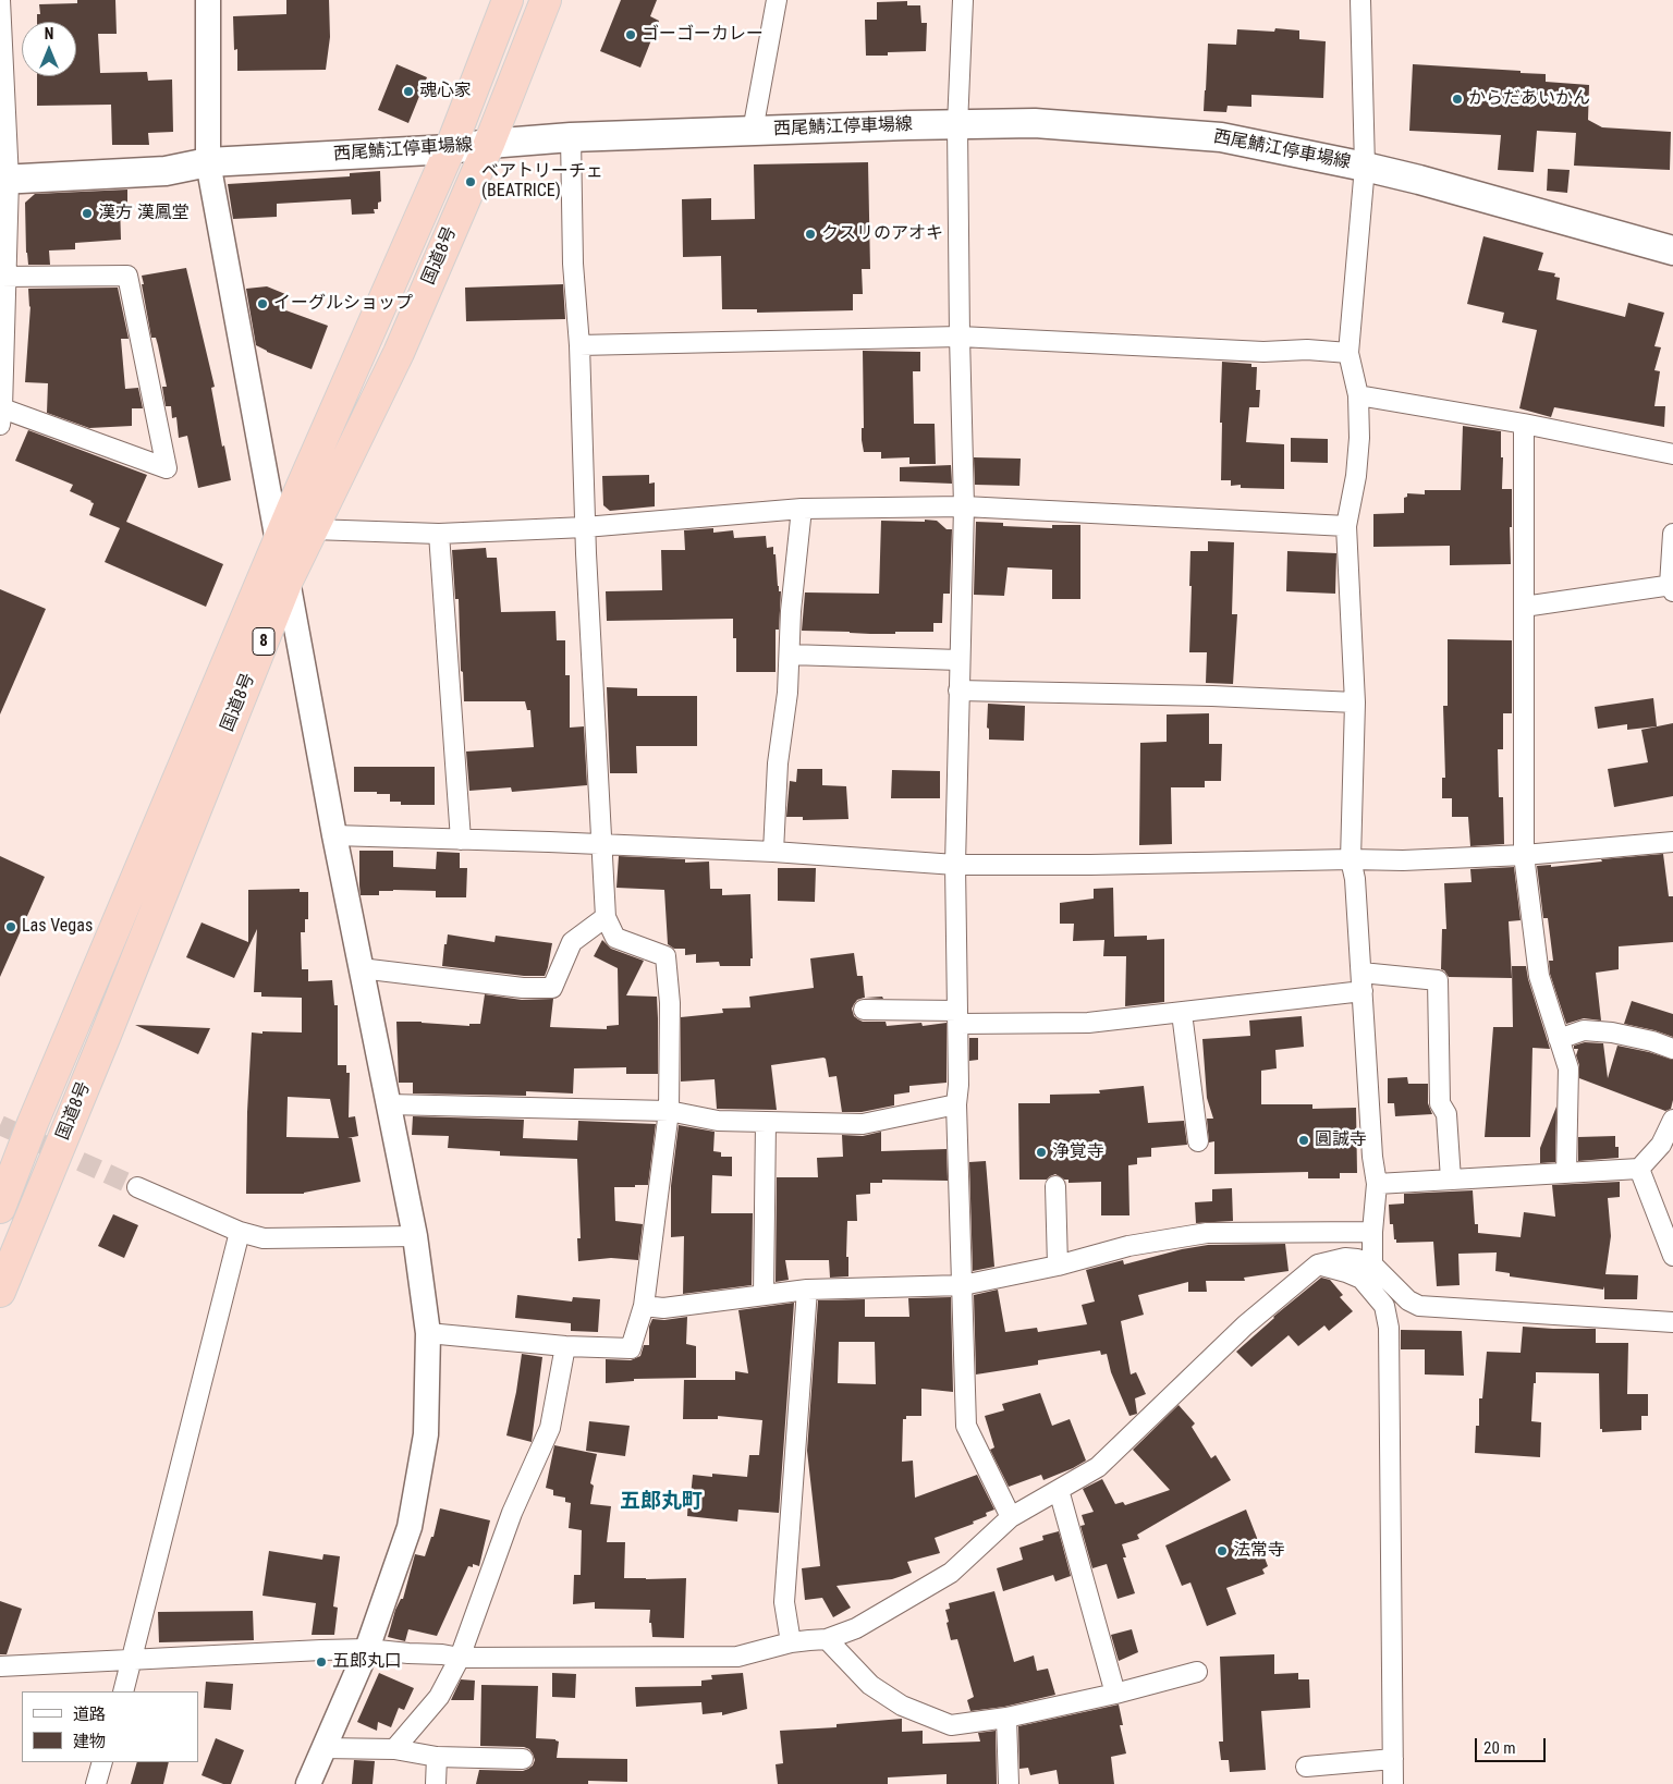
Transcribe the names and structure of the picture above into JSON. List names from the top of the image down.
{
  "streets": {
    "highway": ["国道8号", "8"],
    "main road": ["西尾鯖江停車場線"]
  },
  "crossings": [
    ["西尾鯖江停車場線", "国道8号"]
  ],
  "districts": ["五郎丸町"],
  "places": [
    "ゴーゴーカレー",
    "魂心家",
    "からだあいかん",
    "ベアトリーチェ (BEATRICE)",
    "漢方 漢鳳堂",
    "クスリのアオキ",
    "イーグルショップ",
    "Las Vegas",
    "圓誠寺",
    "浄覚寺",
    "法常寺",
    "五郎丸口"
  ],
  "legend": ["道路", "建物"],
  "scale_bar": "20 m",
  "north": "top"
}
